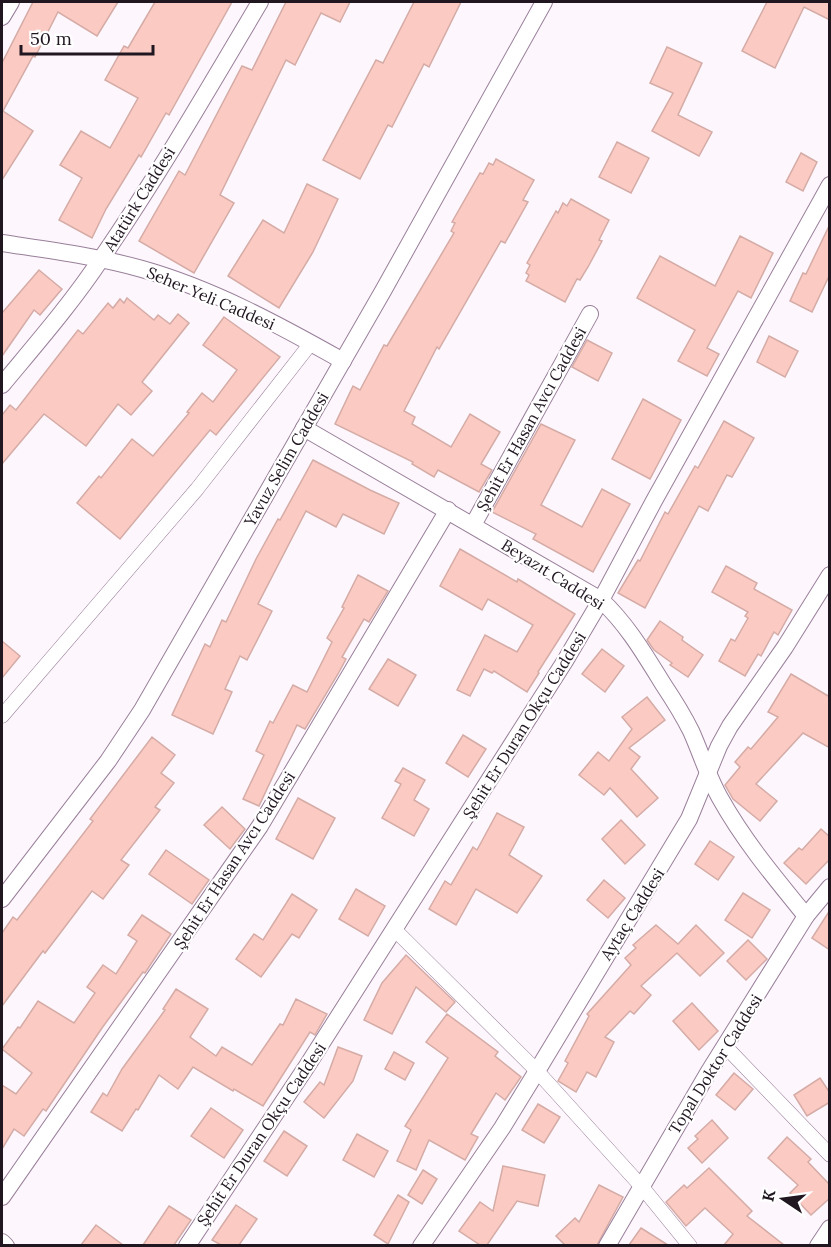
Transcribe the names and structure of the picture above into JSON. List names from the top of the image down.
{
  "streets": {
    "street": [
      "Atatürk Caddesi",
      "Seher Yeli Caddesi",
      "Şehit Er Hasan Avcı Caddesi",
      "Yavuz Selim Caddesi",
      "Beyazıt Caddesi",
      "Şehit Er Duran Okçu Caddesi",
      "Aytaç Caddesi",
      "Topal Doktor Caddesi"
    ]
  },
  "crossings": [
    ["Atatürk Caddesi", "Seher Yeli Caddesi"],
    ["Seher Yeli Caddesi", "Yavuz Selim Caddesi"],
    ["Şehit Er Hasan Avcı Caddesi", "Beyazıt Caddesi"],
    ["Yavuz Selim Caddesi", "Beyazıt Caddesi"],
    ["Beyazıt Caddesi", "Şehit Er Duran Okçu Caddesi"],
    ["Beyazıt Caddesi", "Aytaç Caddesi"],
    ["Beyazıt Caddesi", "Topal Doktor Caddesi"]
  ],
  "scale_bar": "50 m",
  "north": "left"
}
